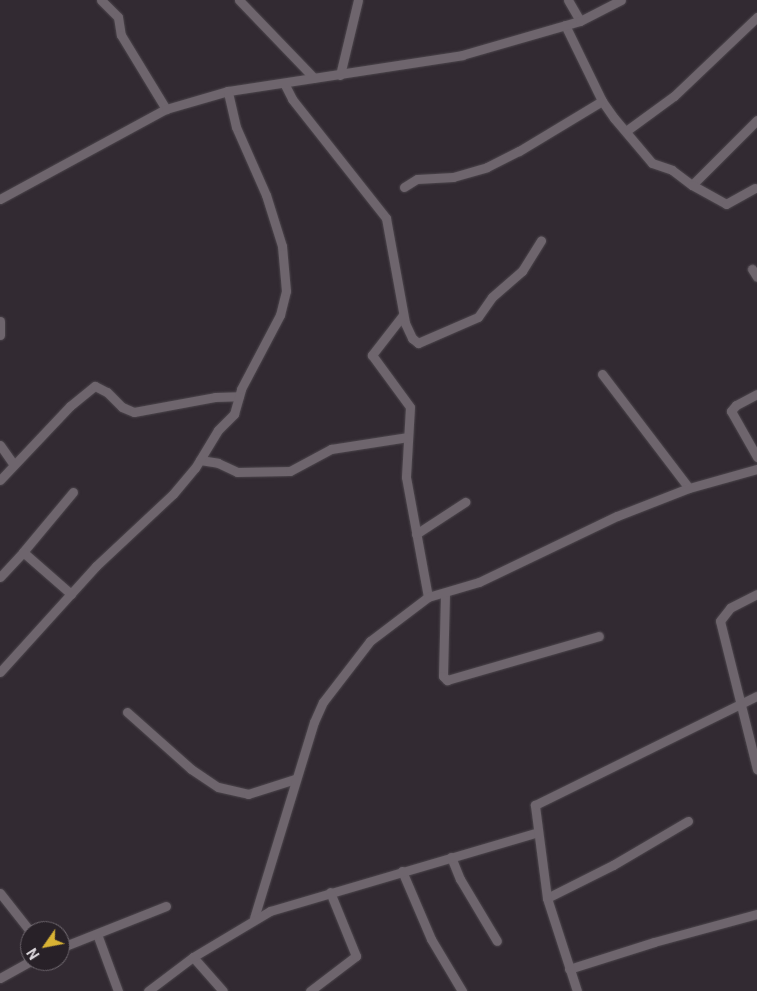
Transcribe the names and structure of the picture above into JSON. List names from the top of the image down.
{
  "north": "bottom left"
}
